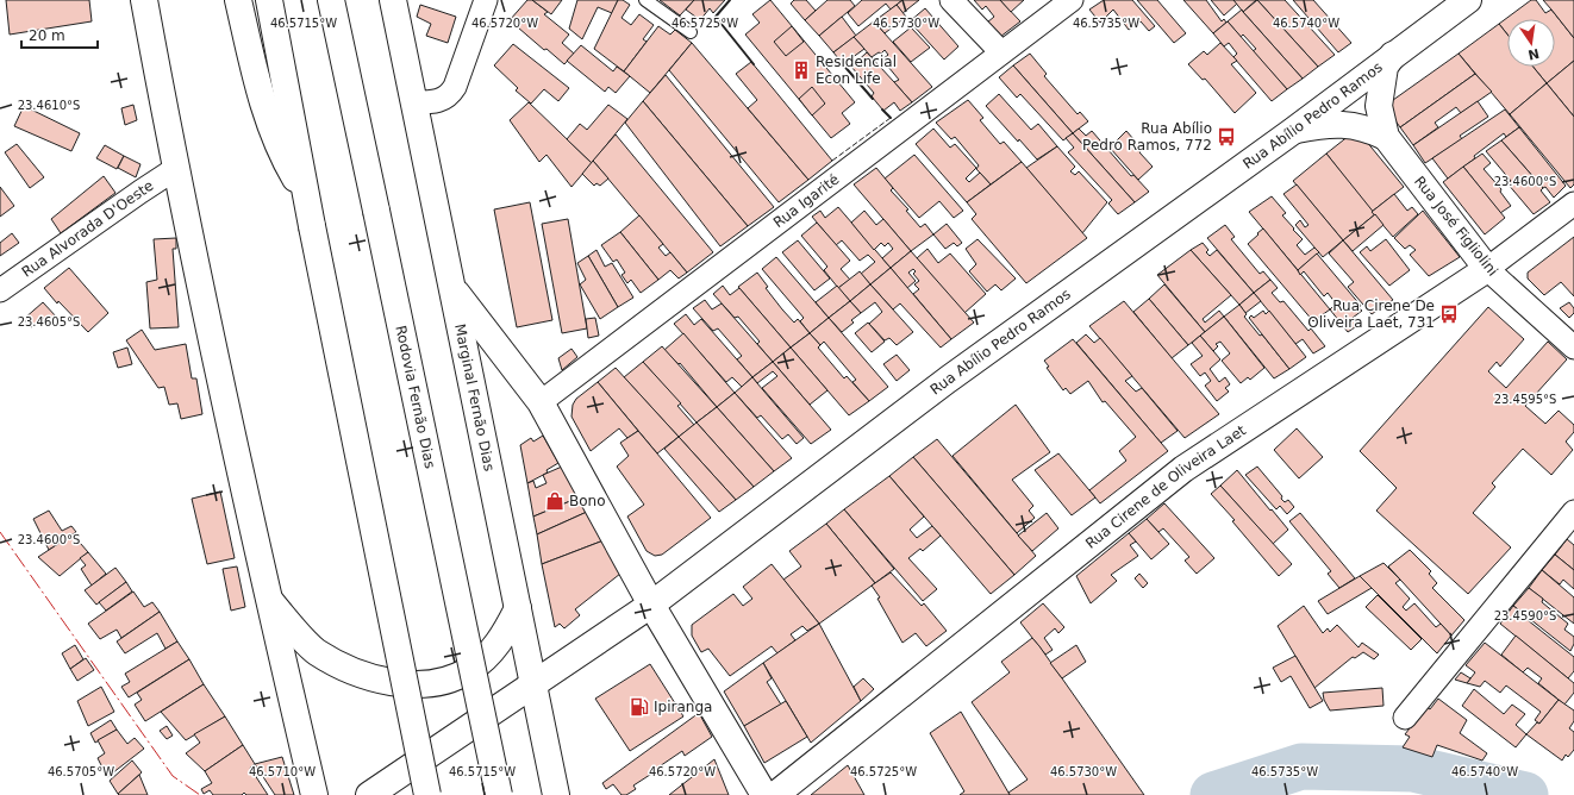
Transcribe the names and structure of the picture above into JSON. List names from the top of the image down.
{
  "streets": {
    "main road": [
      "Rua Abílio Pedro Ramos",
      "Rua José Figliolini",
      "Rodovia Fernão Dias",
      "Marginal Fernão Dias",
      "Rua Cirene de Oliveira Laet"
    ],
    "street": ["Rua Igarité", "Rua Alvorada D'Oeste"]
  },
  "crossings": [
    ["Rua Abílio Pedro Ramos", "Rua José Figliolini"],
    ["Rua Abílio Pedro Ramos", "Marginal Fernão Dias"],
    ["Rua José Figliolini", "Rua Cirene de Oliveira Laet"]
  ],
  "places": {
    "building": ["Residencial Econ Life"],
    "bus stop": ["Rua Abílio Pedro Ramos, 772", "Rua Cirene De Oliveira Laet, 731"],
    "shop": ["Bono"],
    "fuel station": ["Ipiranga"]
  },
  "scale_bar": "20 m",
  "north": "bottom",
  "coordinates": [
    "46.5715°W",
    "46.5720°W",
    "46.5725°W",
    "46.5730°W",
    "46.5735°W",
    "46.5740°W",
    "23.4610°S",
    "23.4600°S",
    "23.4605°S",
    "23.4595°S",
    "23.4590°S",
    "46.5705°W",
    "46.5710°W"
  ]
}
